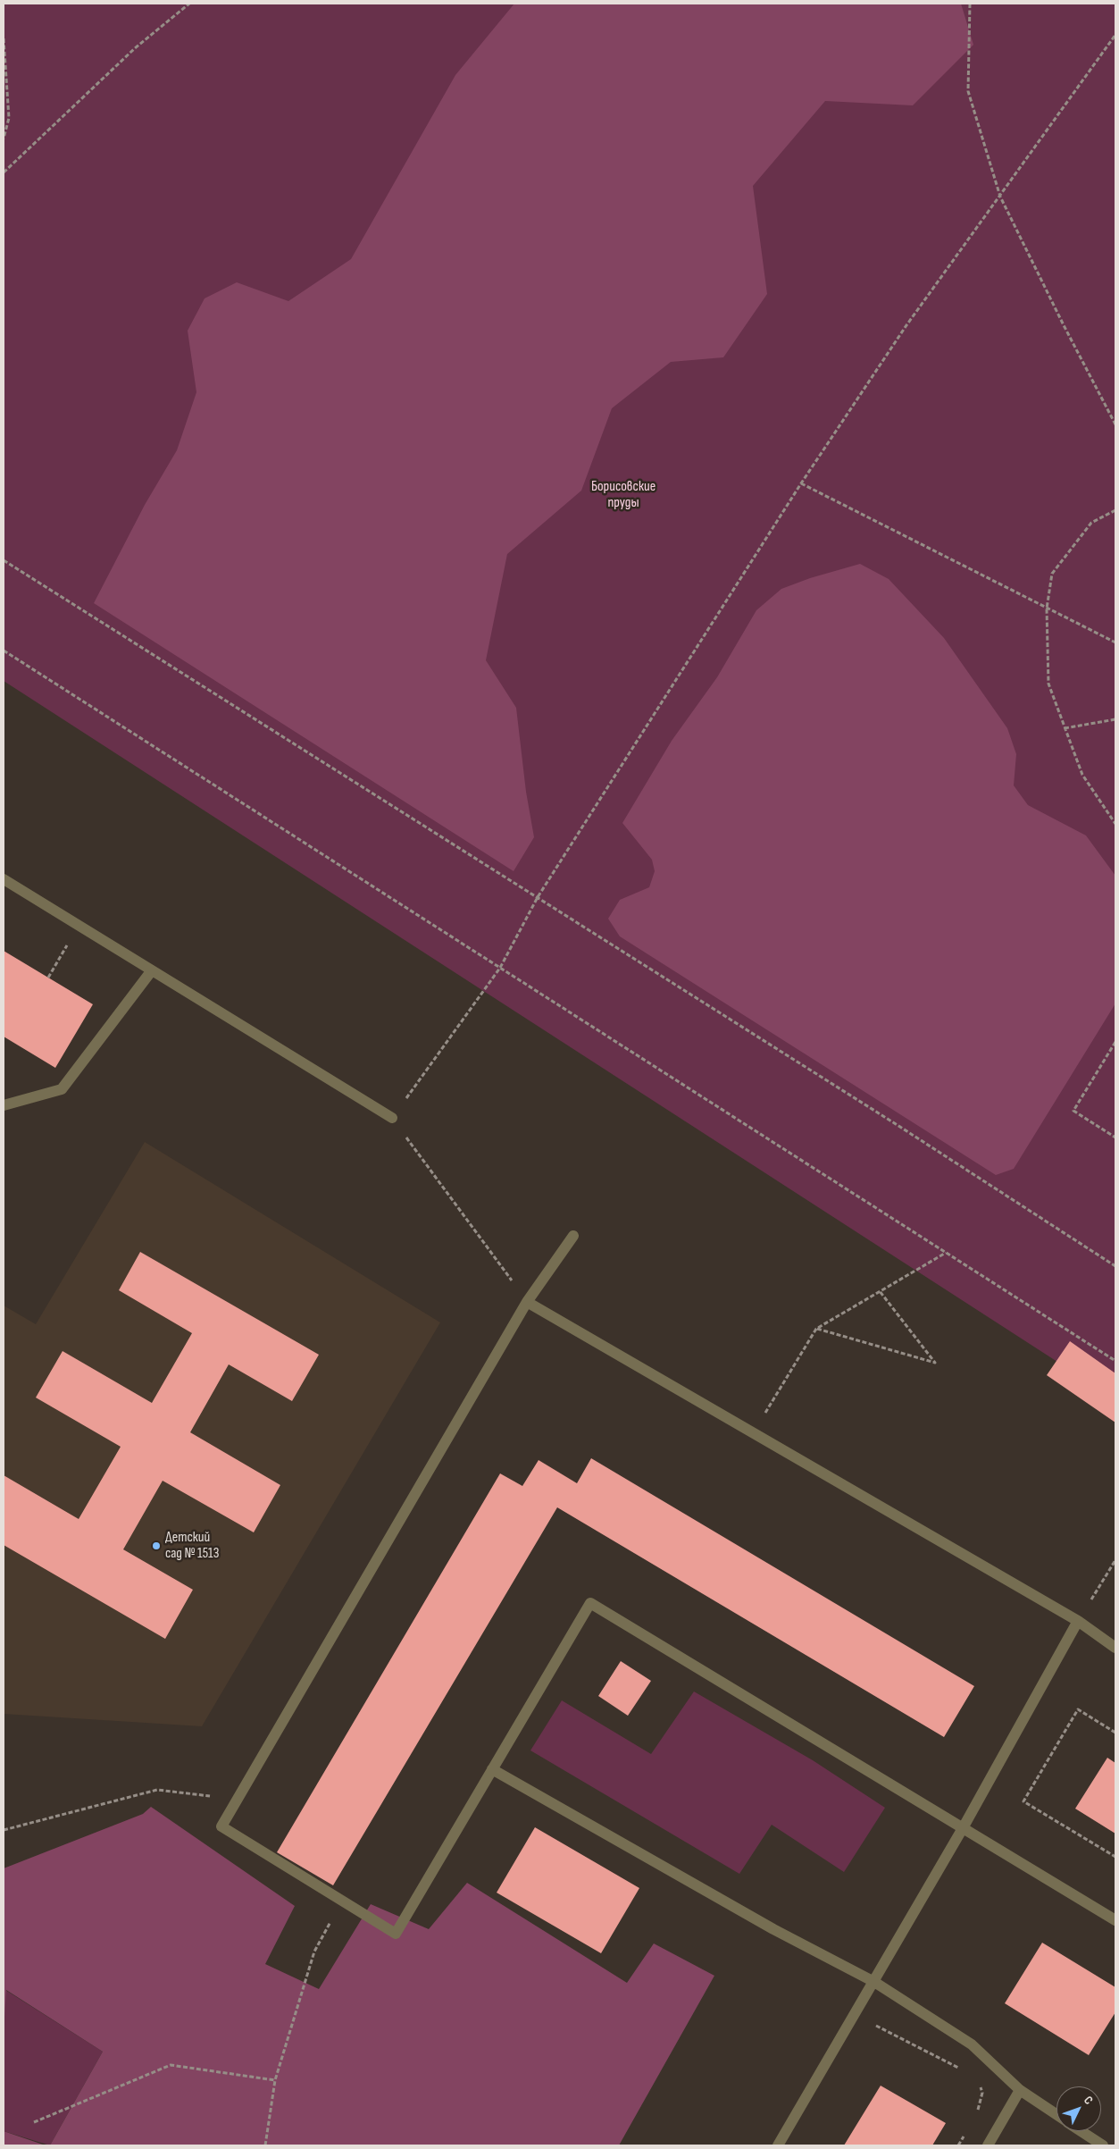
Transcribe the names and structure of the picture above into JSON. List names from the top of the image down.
{
  "parks": ["Борисовские пруды"],
  "places": ["Детский сад № 1513"],
  "north": "top right"
}
